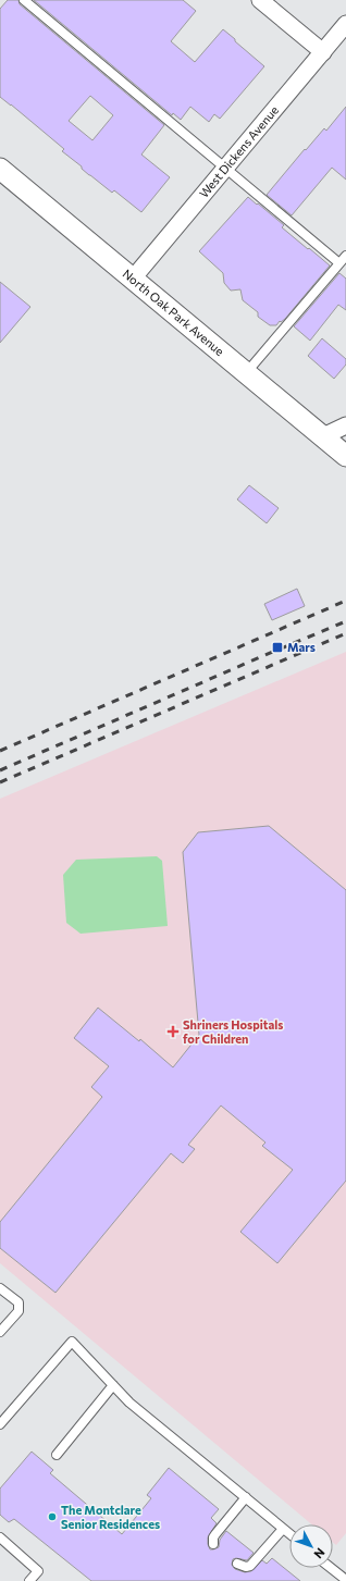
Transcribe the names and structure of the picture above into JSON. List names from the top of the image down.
{
  "streets": {
    "street": ["West Dickens Avenue", "North Oak Park Avenue"]
  },
  "crossings": [
    ["West Dickens Avenue", "North Oak Park Avenue"]
  ],
  "places": {
    "transit": ["Mars"],
    "health": ["Shriners Hospitals for Children"],
    "other": ["The Montclare Senior Residences"]
  },
  "north": "bottom right"
}
